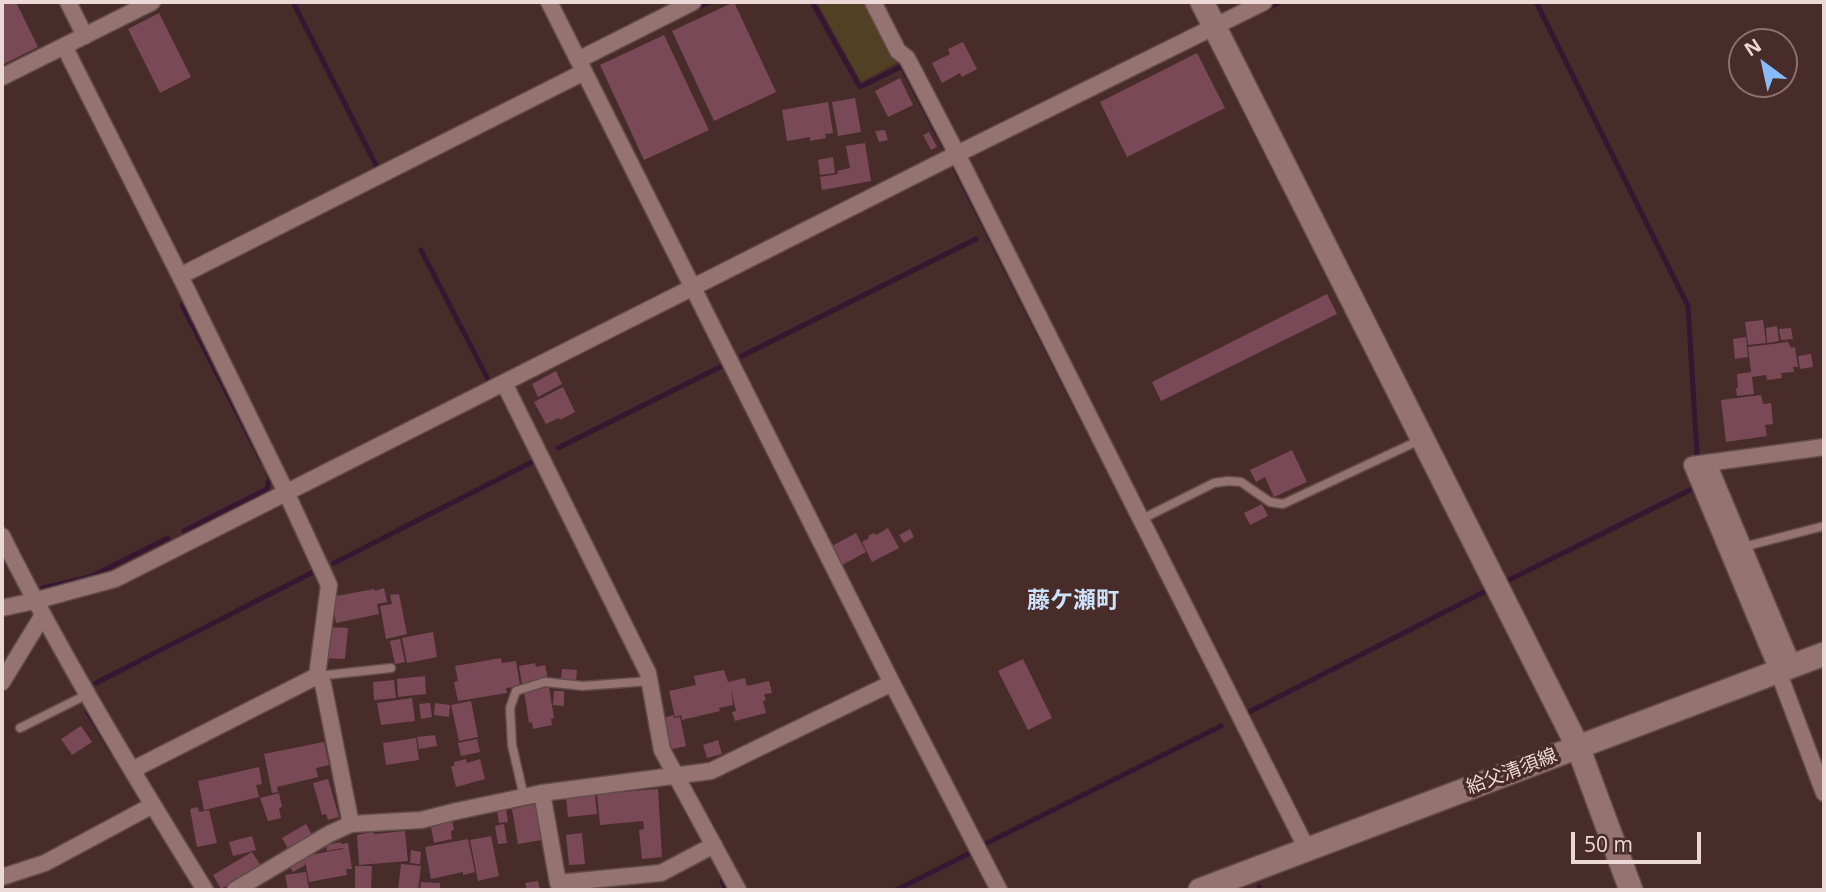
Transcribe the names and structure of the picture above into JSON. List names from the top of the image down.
{
  "streets": {
    "street": ["給父清須線"]
  },
  "districts": ["藤ケ瀬町"],
  "scale_bar": "50 m",
  "north": "top left"
}
